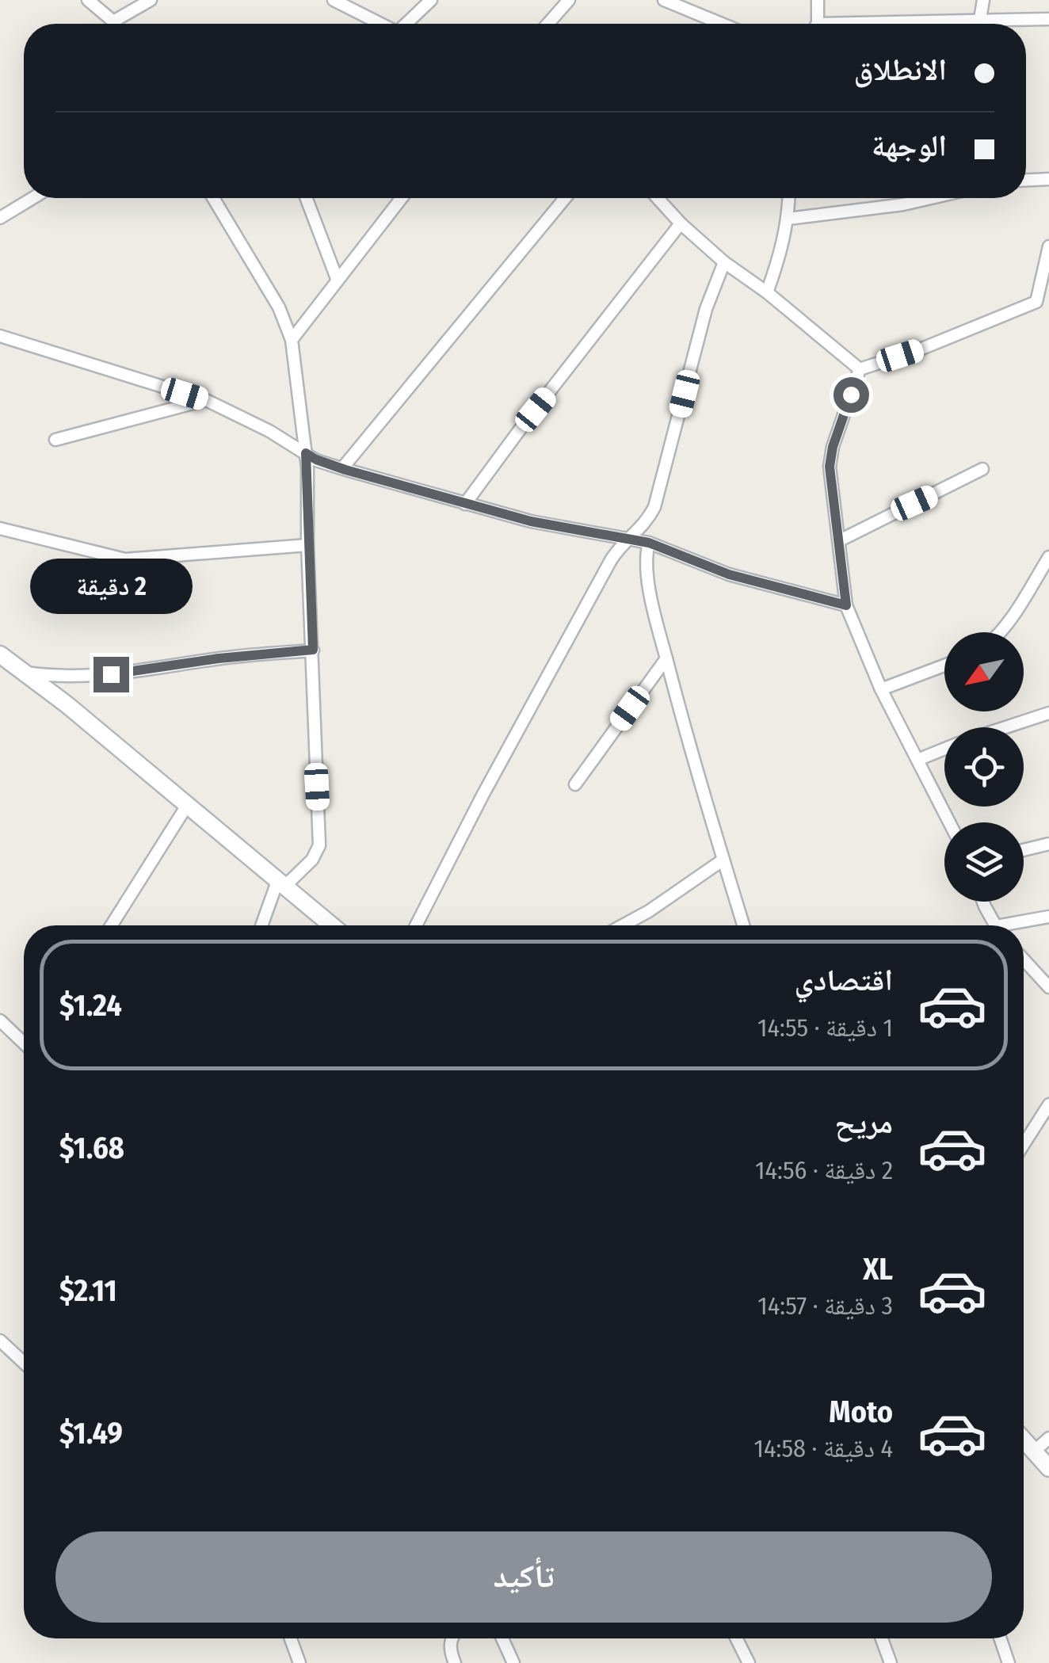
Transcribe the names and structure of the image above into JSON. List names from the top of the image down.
{
  "north": "bottom left",
  "page": {
    "banner": ["الانطلاق", "الوجهة"],
    "bubble": "2 دقيقة",
    "list": [
      {
        "name": "اقتصادي",
        "note": "1 دقيقة · 14:55",
        "value": "$1.24"
      },
      {
        "name": "مريح",
        "note": "2 دقيقة · 14:56",
        "value": "$1.68"
      },
      {
        "name": "XL",
        "note": "3 دقيقة · 14:57",
        "value": "$2.11"
      },
      {
        "name": "Moto",
        "note": "4 دقيقة · 14:58",
        "value": "$1.49"
      }
    ],
    "buttons": "تأكيد"
  }
}
